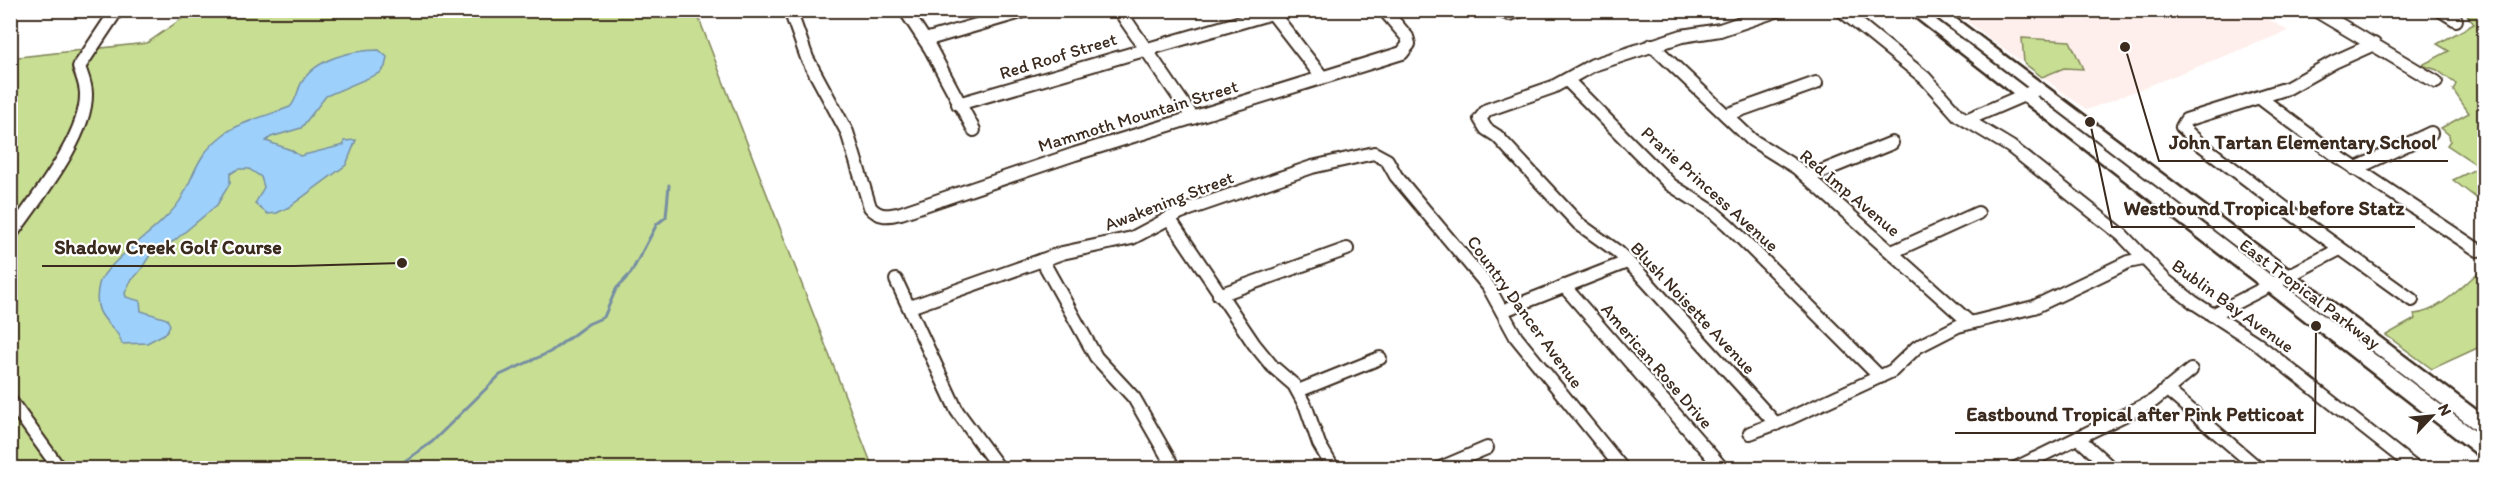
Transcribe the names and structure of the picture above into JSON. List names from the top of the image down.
{
  "streets": {
    "main road": ["East Tropical Parkway"],
    "street": [
      "Red Roof Street",
      "Mammoth Mountain Street",
      "Prarie Princess Avenue",
      "Red Imp Avenue",
      "Awakening Street",
      "Bublin Bay Avenue",
      "Blush Noisette Avenue",
      "Country Dancer Avenue",
      "American Rose Drive"
    ]
  },
  "crossings": [
    ["Prarie Princess Avenue", "Blush Noisette Avenue"],
    ["Awakening Street", "Country Dancer Avenue"]
  ],
  "places": [
    "John Tartan Elementary School",
    "Westbound Tropical before Statz",
    "Shadow Creek Golf Course",
    "Eastbound Tropical after Pink Petticoat"
  ],
  "north": "top right"
}
